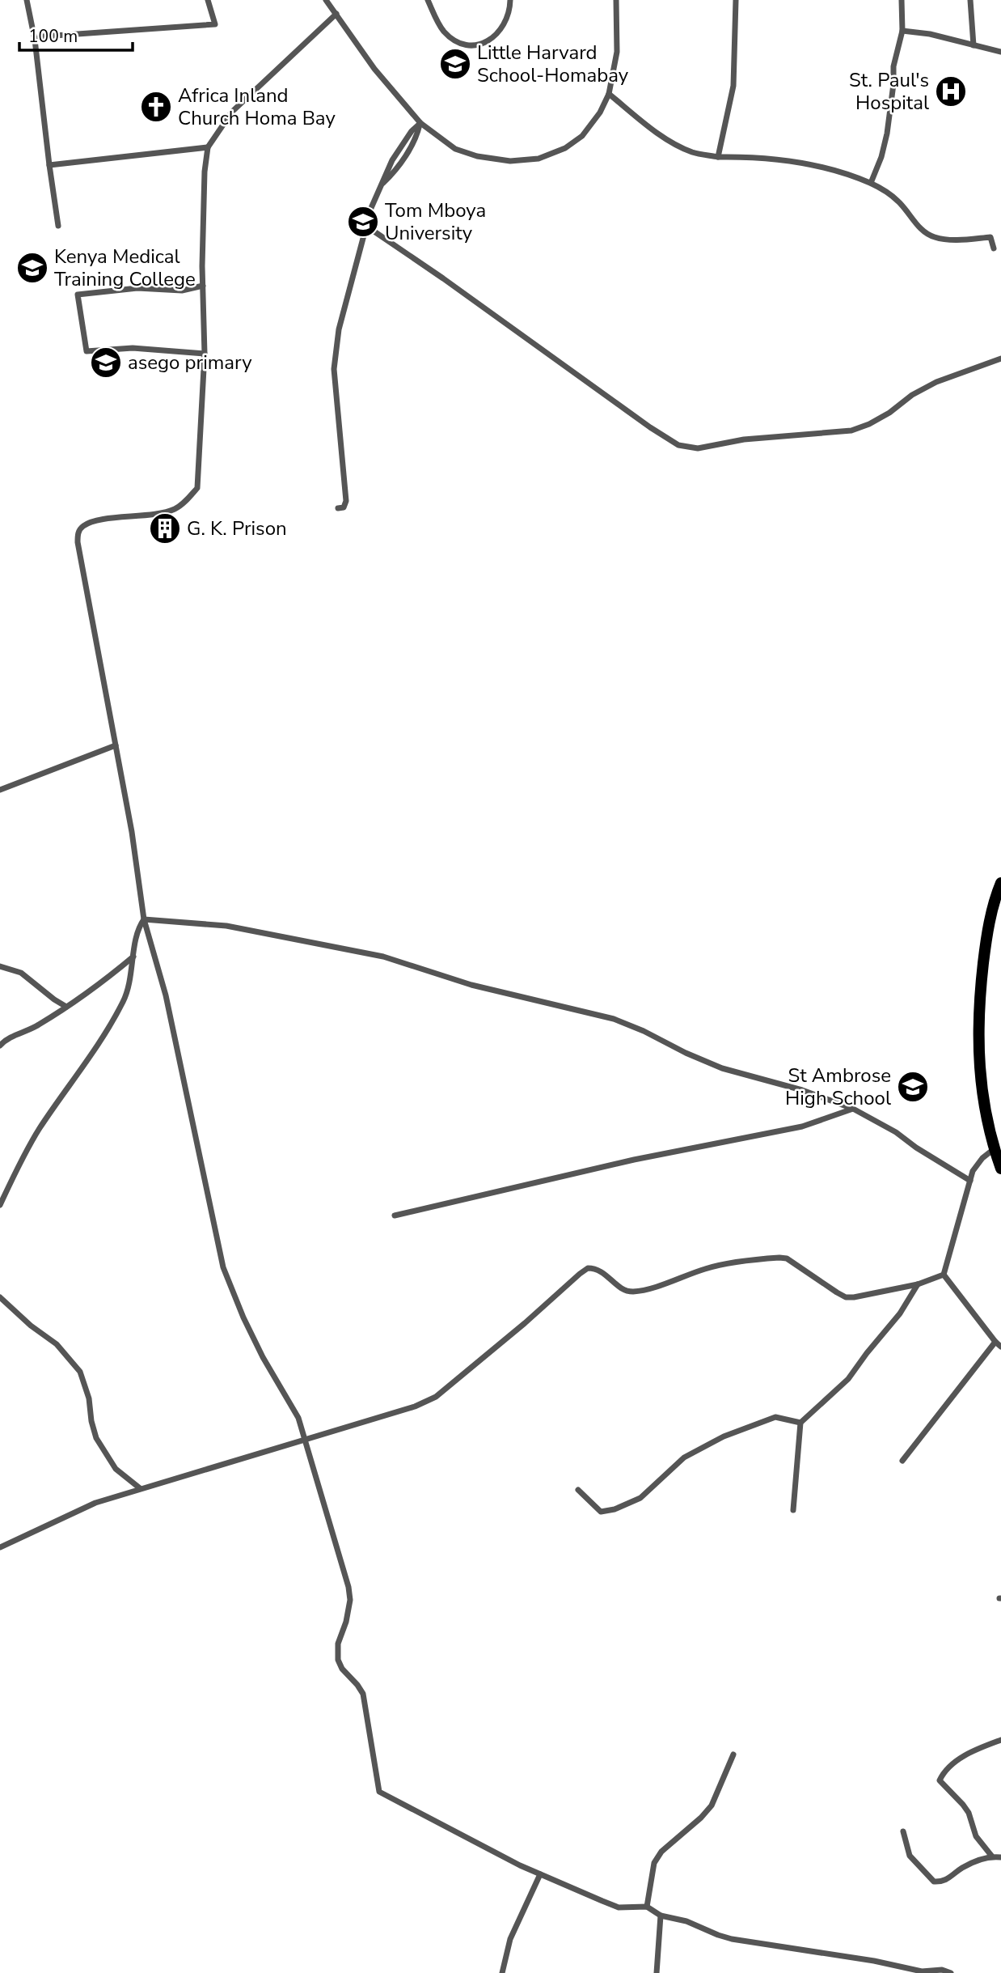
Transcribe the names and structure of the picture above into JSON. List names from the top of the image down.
{
  "places": {
    "school or university": [
      "Little Harvard School-Homabay",
      "Tom Mboya University",
      "Kenya Medical Training College",
      "asego primary",
      "St Ambrose High School"
    ],
    "hospital": ["St. Paul's Hospital"],
    "church": ["Africa Inland Church Homa Bay"],
    "building": ["G. K. Prison"]
  },
  "scale_bar": "100 m"
}
